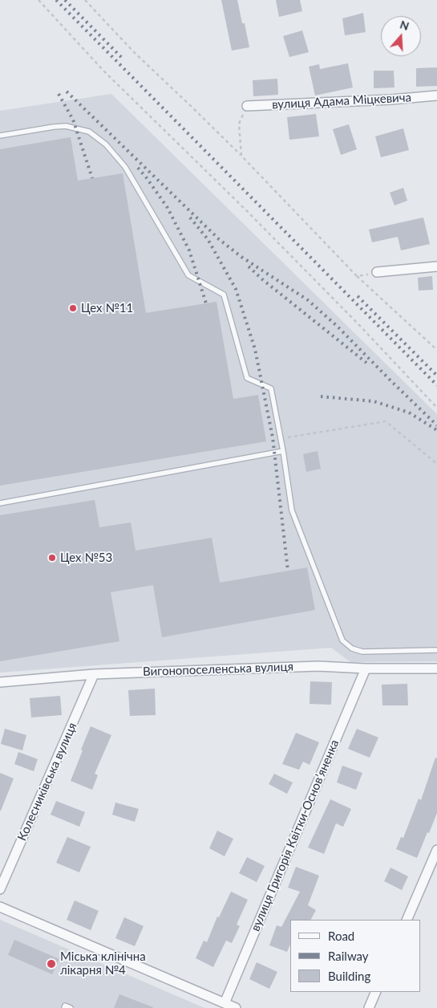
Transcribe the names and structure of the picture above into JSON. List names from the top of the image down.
{
  "streets": {
    "street": [
      "вулиця Адама Міцкевича",
      "Вигонопоселенська вулиця",
      "Колесниківська вулиця",
      "вулиця Григорія Квітки-Основʼяненка"
    ]
  },
  "crossings": [
    ["Вигонопоселенська вулиця", "Колесниківська вулиця"],
    ["Вигонопоселенська вулиця", "вулиця Григорія Квітки-Основʼяненка"]
  ],
  "places": ["Цех №11", "Цех №53", "Міська клінічна лікарня №4"],
  "legend": ["Road", "Railway", "Building"],
  "north": "top"
}
